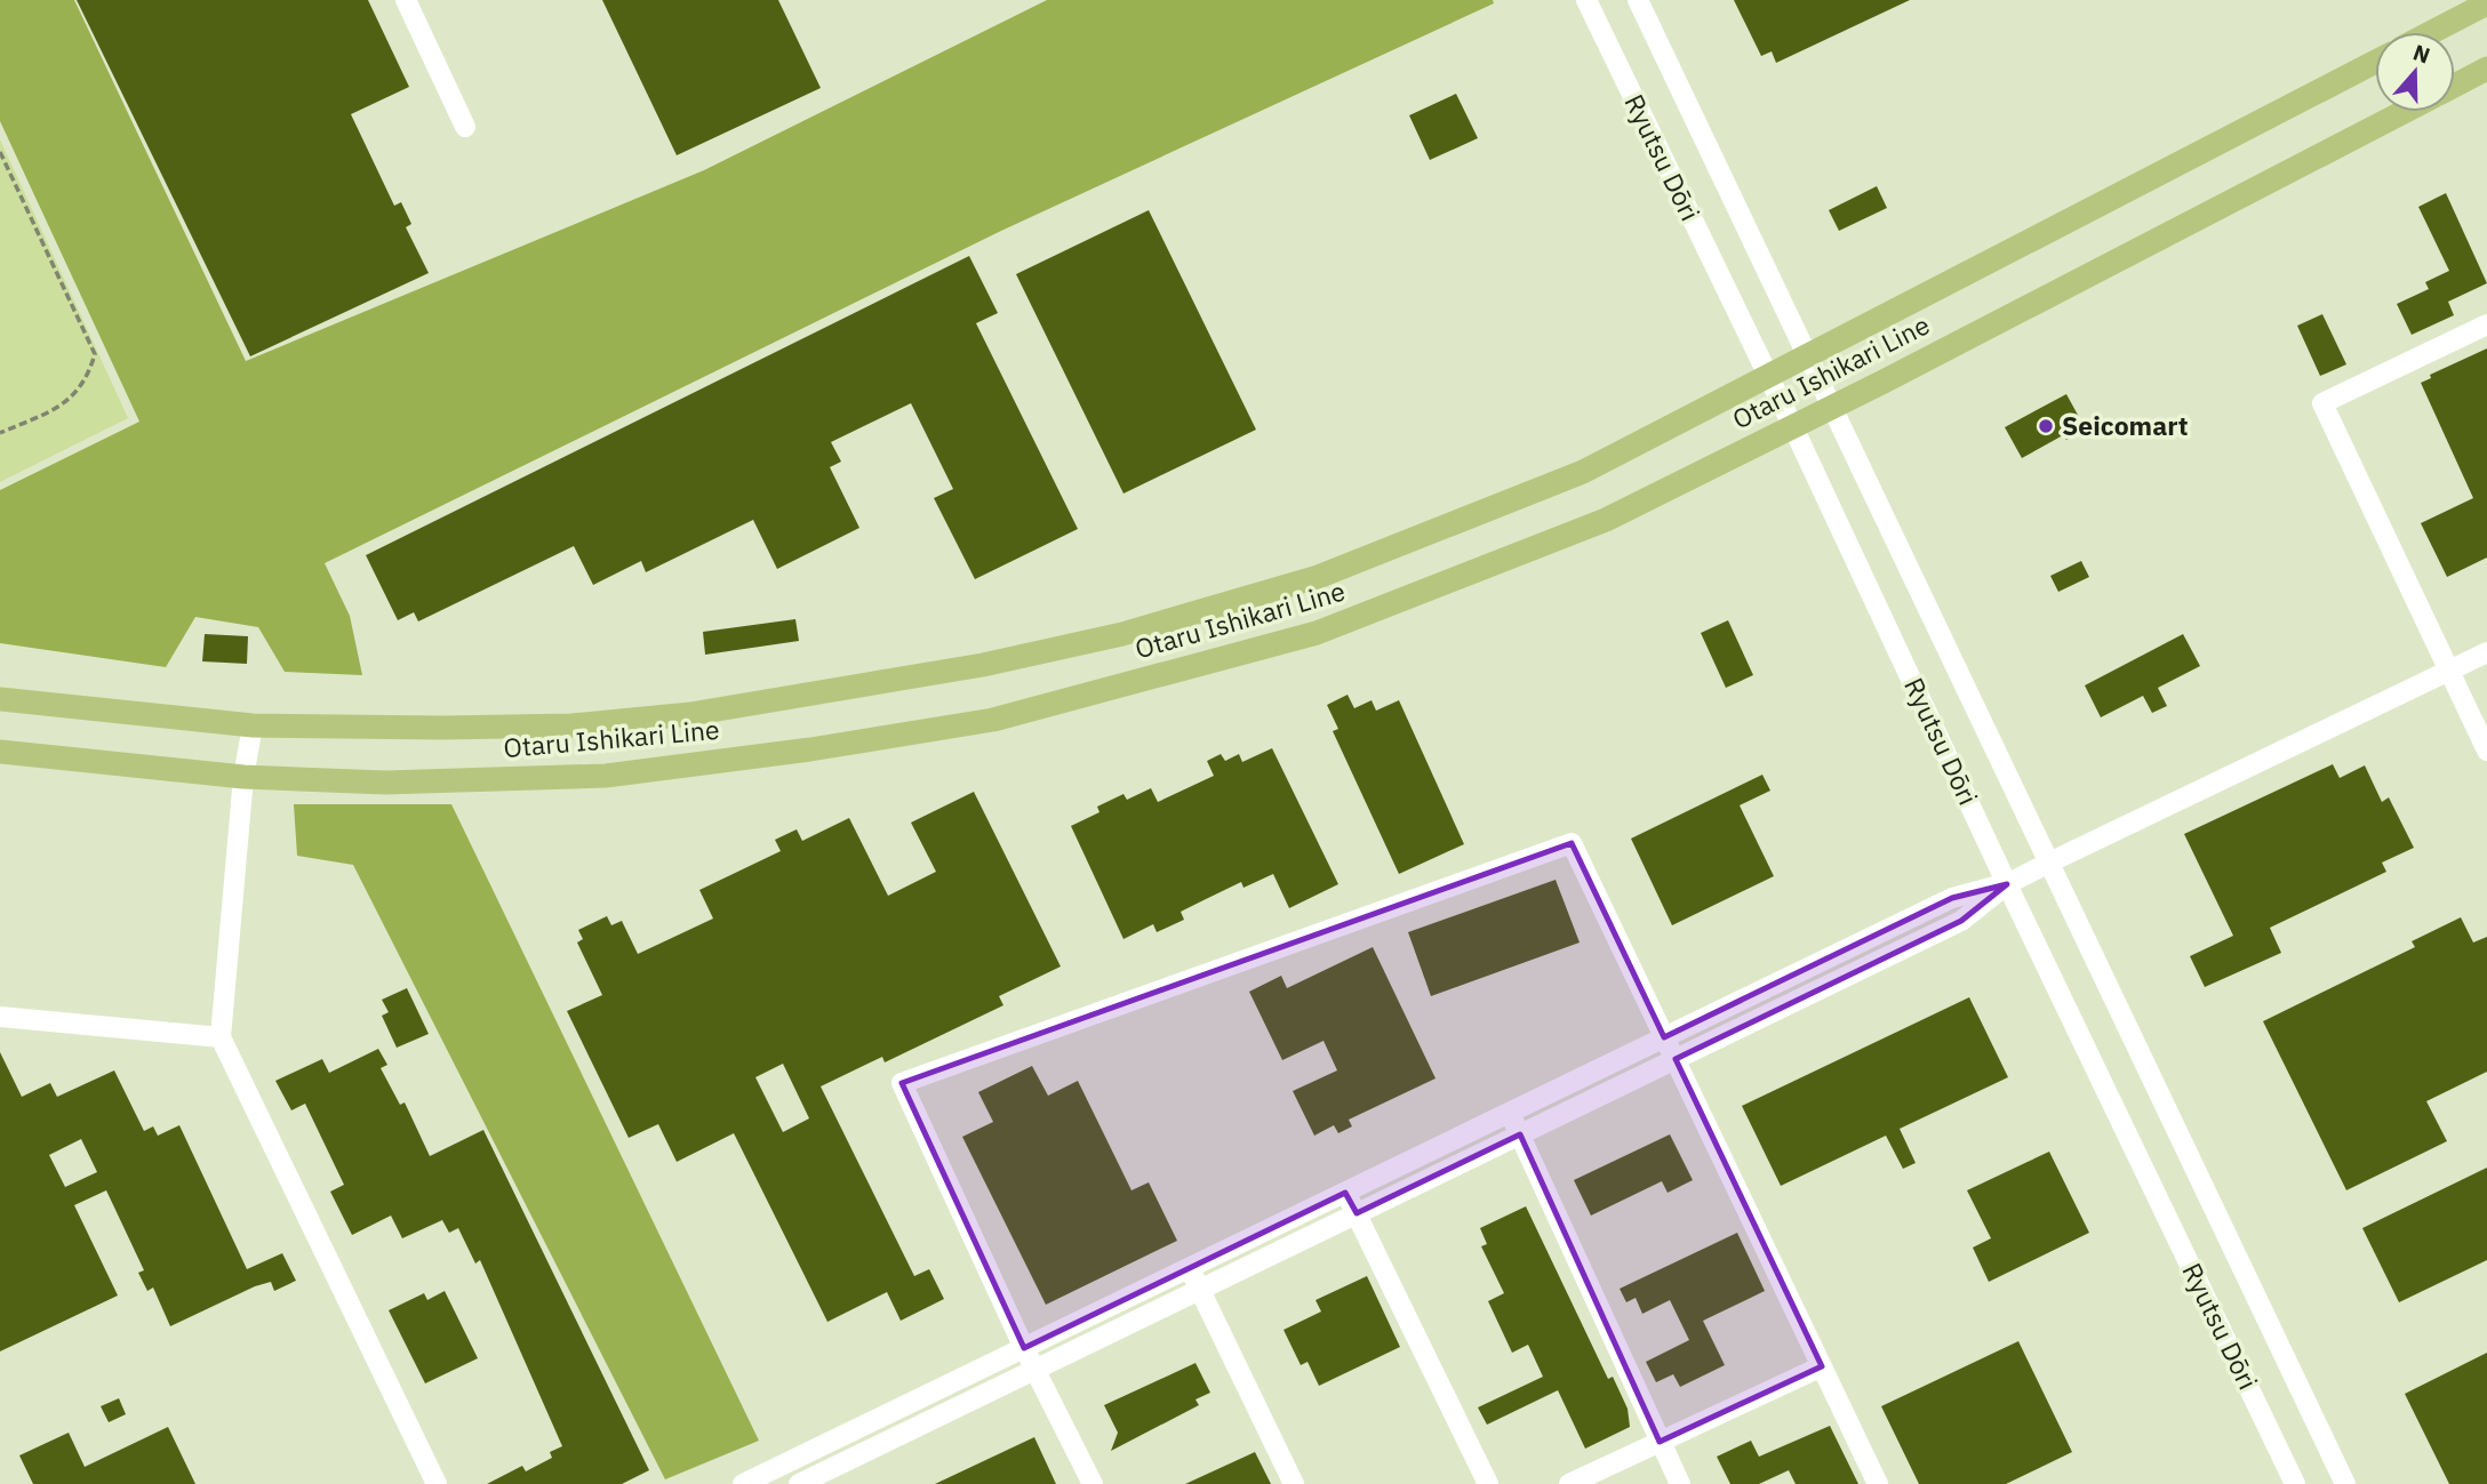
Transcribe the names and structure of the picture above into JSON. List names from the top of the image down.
{
  "streets": {
    "main road": ["Otaru Ishikari Line"],
    "street": ["Ryutsu Dōri"]
  },
  "crossings": [
    ["Ryutsu Dōri", "Otaru Ishikari Line"]
  ],
  "places": ["Seicomart"],
  "north": "top"
}
